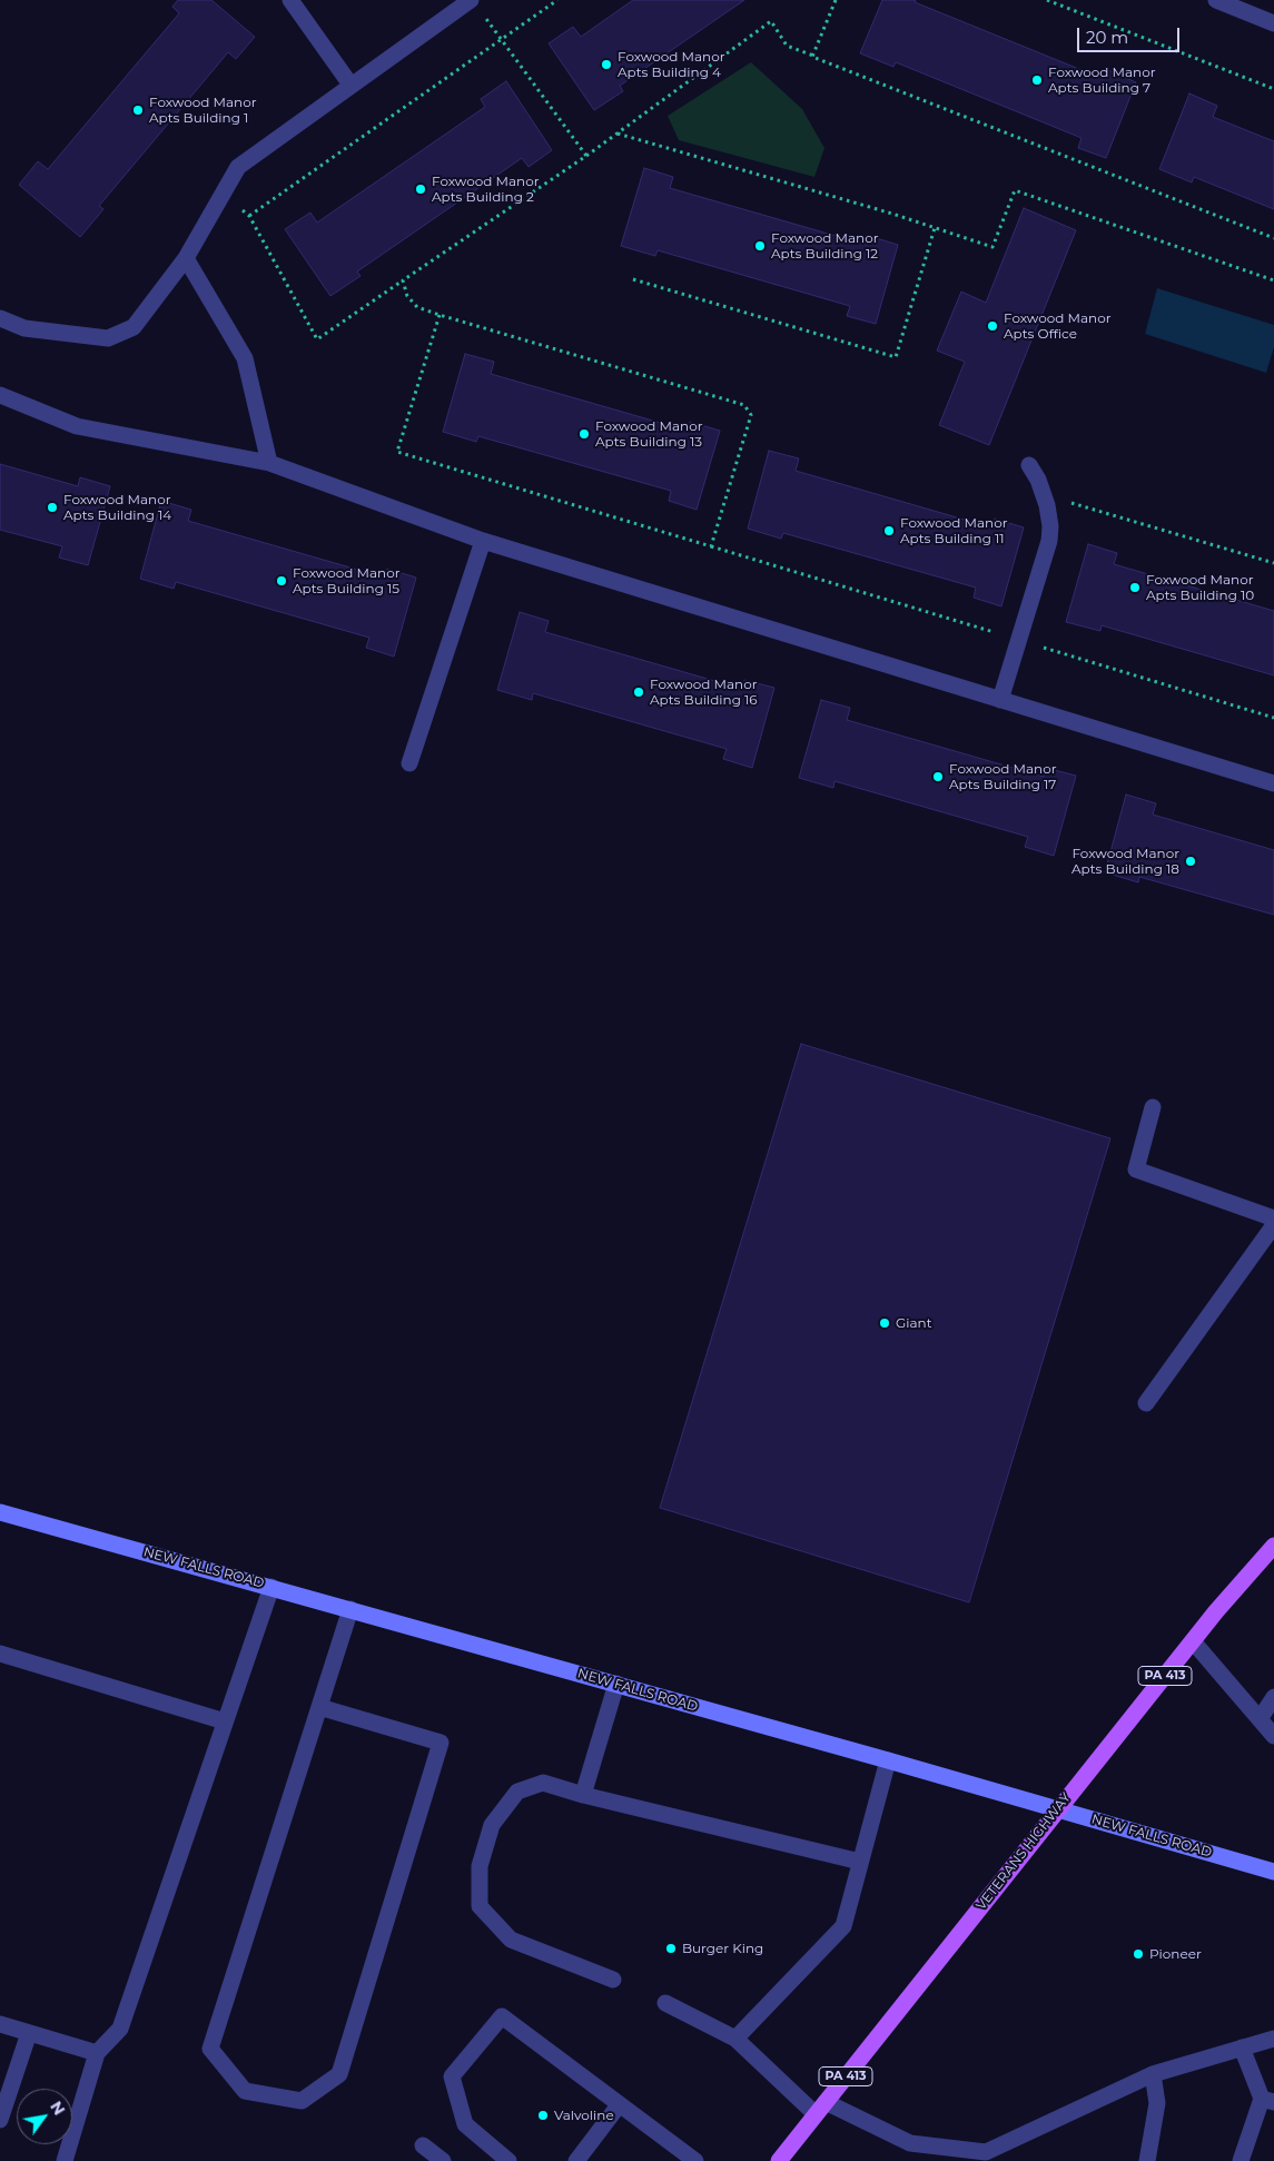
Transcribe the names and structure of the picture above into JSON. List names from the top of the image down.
{
  "streets": {
    "main road": ["NEW FALLS ROAD", "PA 413", "VETERANS HIGHWAY"]
  },
  "crossings": [
    ["NEW FALLS ROAD", "VETERANS HIGHWAY"]
  ],
  "places": [
    "Foxwood Manor Apts Building 4",
    "Foxwood Manor Apts Building 7",
    "Foxwood Manor Apts Building 1",
    "Foxwood Manor Apts Building 2",
    "Foxwood Manor Apts Building 12",
    "Foxwood Manor Apts Office",
    "Foxwood Manor Apts Building 13",
    "Foxwood Manor Apts Building 14",
    "Foxwood Manor Apts Building 11",
    "Foxwood Manor Apts Building 15",
    "Foxwood Manor Apts Building 10",
    "Foxwood Manor Apts Building 16",
    "Foxwood Manor Apts Building 17",
    "Foxwood Manor Apts Building 18",
    "Giant",
    "Burger King",
    "Pioneer",
    "Valvoline"
  ],
  "scale_bar": "20 m",
  "north": "top right"
}
